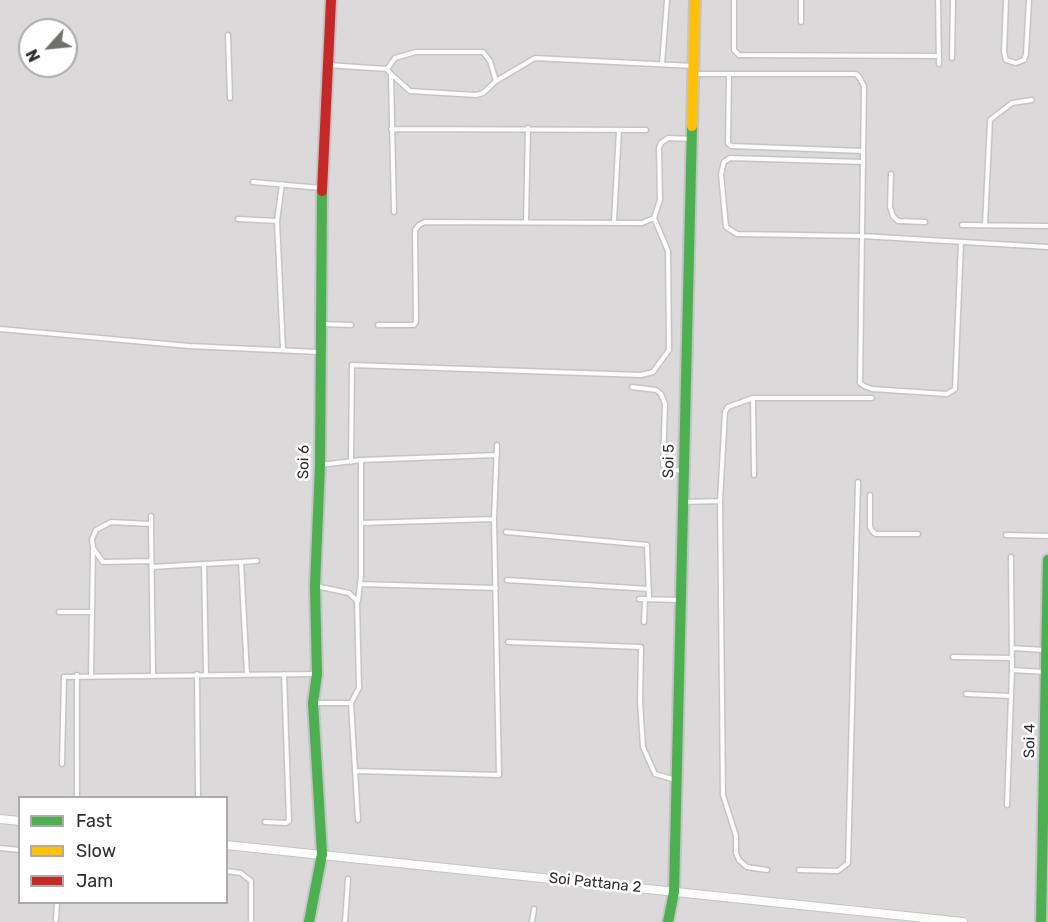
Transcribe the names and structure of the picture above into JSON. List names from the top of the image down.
{
  "streets": {
    "street": [
      "Soi 5",
      "Soi 6",
      "Soi 4",
      "Soi Pattana 2"
    ]
  },
  "crossings": [
    ["Soi 5", "Soi Pattana 2"],
    ["Soi 6", "Soi Pattana 2"]
  ],
  "legend": ["Fast", "Slow", "Jam"],
  "north": "bottom left"
}
